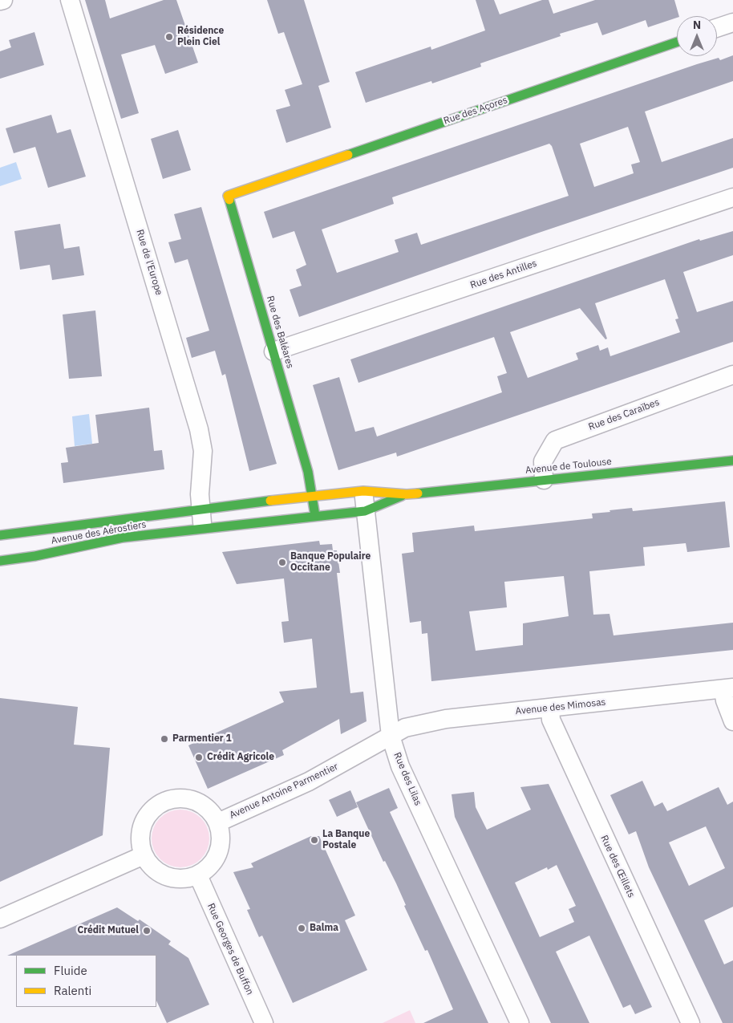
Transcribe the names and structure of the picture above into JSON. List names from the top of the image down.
{
  "streets": {
    "main road": [
      "Rue des Açores",
      "Rue des Baléares",
      "Avenue de Toulouse",
      "Avenue des Aérostiers"
    ],
    "street": [
      "Rue de l'Europe",
      "Rue des Antilles",
      "Rue des Caraïbes",
      "Avenue des Mimosas",
      "Rue des Lilas",
      "Avenue Antoine Parmentier",
      "Rue des Œillets",
      "Rue Georges de Buffon"
    ]
  },
  "crossings": [
    ["Rue des Açores", "Rue des Baléares"],
    ["Rue de l'Europe", "Avenue de Toulouse"],
    ["Rue de l'Europe", "Avenue des Aérostiers"],
    ["Rue des Antilles", "Rue des Baléares"],
    ["Rue des Baléares", "Avenue de Toulouse"],
    ["Rue des Caraïbes", "Avenue de Toulouse"],
    ["Avenue de Toulouse", "Avenue des Aérostiers"],
    ["Avenue de Toulouse", "Rue des Lilas"],
    ["Avenue des Mimosas", "Rue des Lilas"],
    ["Avenue des Mimosas", "Avenue Antoine Parmentier"],
    ["Avenue des Mimosas", "Rue des Œillets"],
    ["Rue des Lilas", "Avenue Antoine Parmentier"],
    ["Avenue Antoine Parmentier", "Rue Georges de Buffon"]
  ],
  "places": [
    "Résidence Plein Ciel",
    "Banque Populaire Occitane",
    "Parmentier 1",
    "Crédit Agricole",
    "La Banque Postale",
    "Balma",
    "Crédit Mutuel"
  ],
  "legend": ["Fluide", "Ralenti"],
  "north": "top"
}
